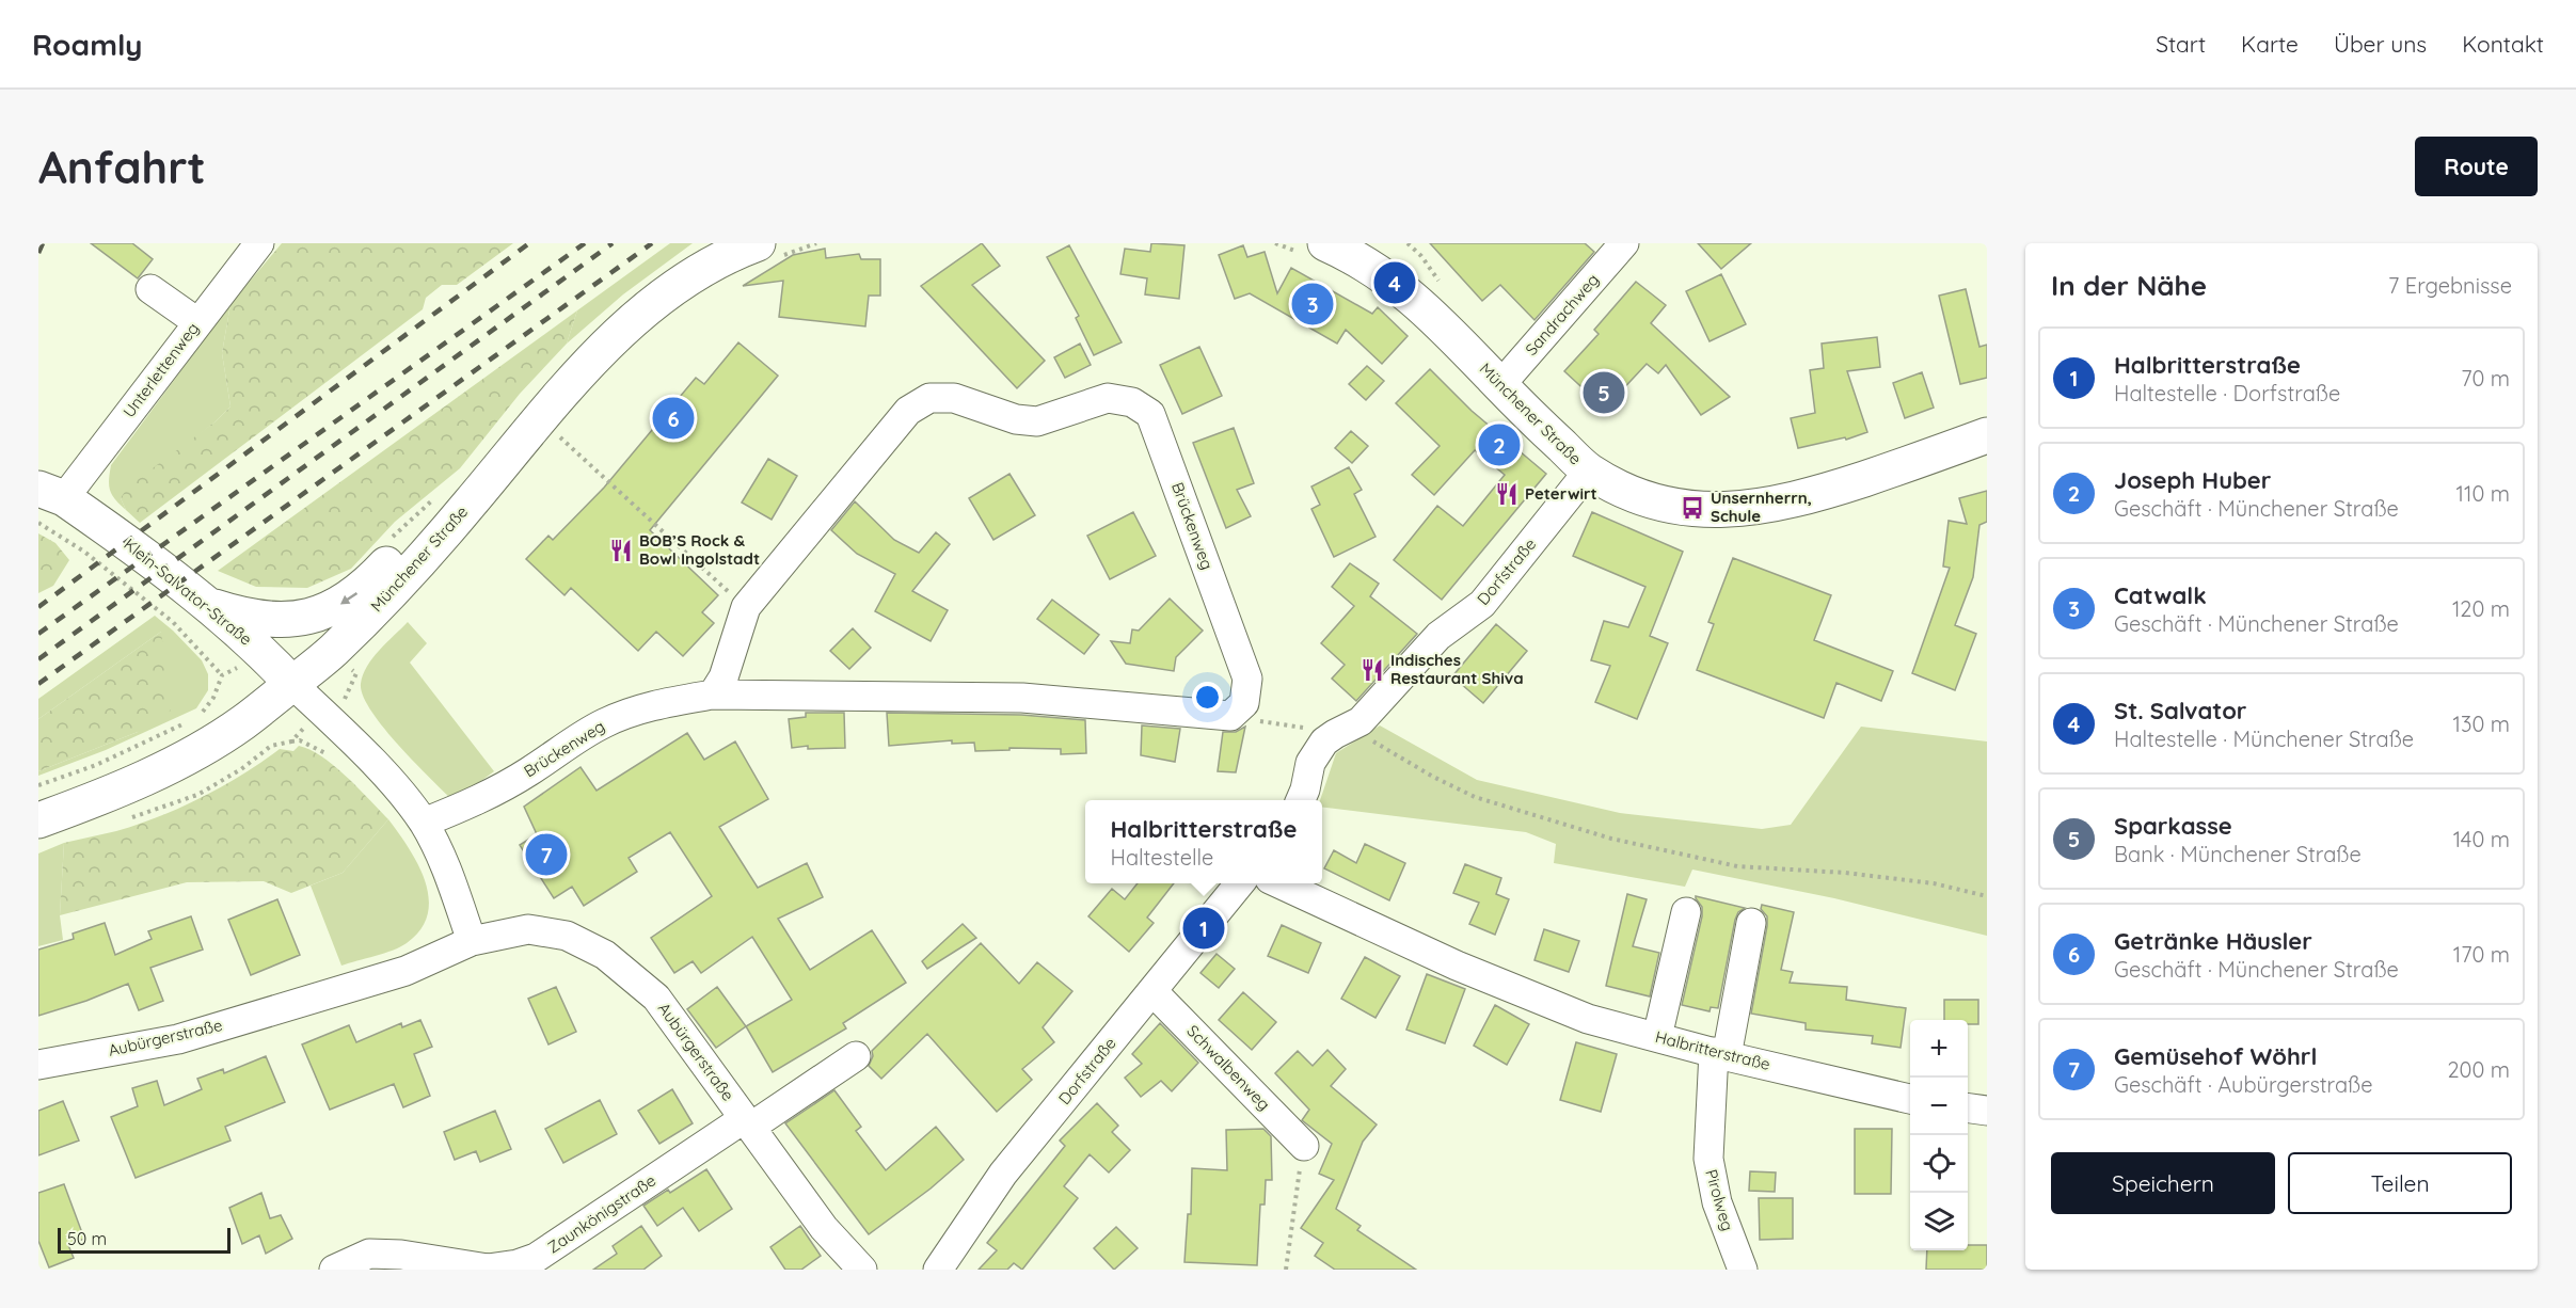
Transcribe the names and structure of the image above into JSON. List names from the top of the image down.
{
  "streets": {
    "main road": ["Münchener Straße", "Klein-Salvator-Straße"],
    "street": [
      "Sandrachweg",
      "Unterlettenweg",
      "Brückenweg",
      "Dorfstraße",
      "Aubürgerstraße",
      "Halbritterstraße",
      "Schwalbenweg",
      "Pirolweg",
      "Zaunkönigstraße"
    ]
  },
  "crossings": [
    ["Sandrachweg", "Münchener Straße"],
    ["Unterlettenweg", "Klein-Salvator-Straße"],
    ["Münchener Straße", "Dorfstraße"],
    ["Münchener Straße", "Klein-Salvator-Straße"],
    ["Brückenweg", "Klein-Salvator-Straße"],
    ["Dorfstraße", "Schwalbenweg"],
    ["Aubürgerstraße", "Zaunkönigstraße"],
    ["Halbritterstraße", "Pirolweg"]
  ],
  "places": {
    "restaurant": ["Peterwirt", "BOB’S Rock & Bowl Ingolstadt", "Indisches Restaurant Shiva"],
    "bus stop": ["Unsernherrn, Schule"]
  },
  "scale_bar": "50 m",
  "page": {
    "header": "Roamly",
    "nav": [
      "Start",
      "Karte",
      "Über uns",
      "Kontakt"
    ],
    "buttons": [
      "Route",
      ["Speichern", "Teilen"]
    ],
    "title": "Anfahrt",
    "heading": ["In der Nähe", "7 Ergebnisse"],
    "pins": [
      "4",
      "3",
      "5",
      "6",
      "2",
      "7",
      "1"
    ],
    "list": [
      {
        "mark": "1",
        "name": "Halbritterstraße",
        "note": "Haltestelle · Dorfstraße",
        "value": "70 m"
      },
      {
        "mark": "2",
        "name": "Joseph Huber",
        "note": "Geschäft · Münchener Straße",
        "value": "110 m"
      },
      {
        "mark": "3",
        "name": "Catwalk",
        "note": "Geschäft · Münchener Straße",
        "value": "120 m"
      },
      {
        "mark": "4",
        "name": "St. Salvator",
        "note": "Haltestelle · Münchener Straße",
        "value": "130 m"
      },
      {
        "mark": "5",
        "name": "Sparkasse",
        "note": "Bank · Münchener Straße",
        "value": "140 m"
      },
      {
        "mark": "6",
        "name": "Getränke Häusler",
        "note": "Geschäft · Münchener Straße",
        "value": "170 m"
      },
      {
        "mark": "7",
        "name": "Gemüsehof Wöhrl",
        "note": "Geschäft · Aubürgerstraße",
        "value": "200 m"
      }
    ],
    "popup": ["Halbritterstraße", "Haltestelle"],
    "map_buttons": ["+", "−"],
    "scale": "50 m"
  }
}
